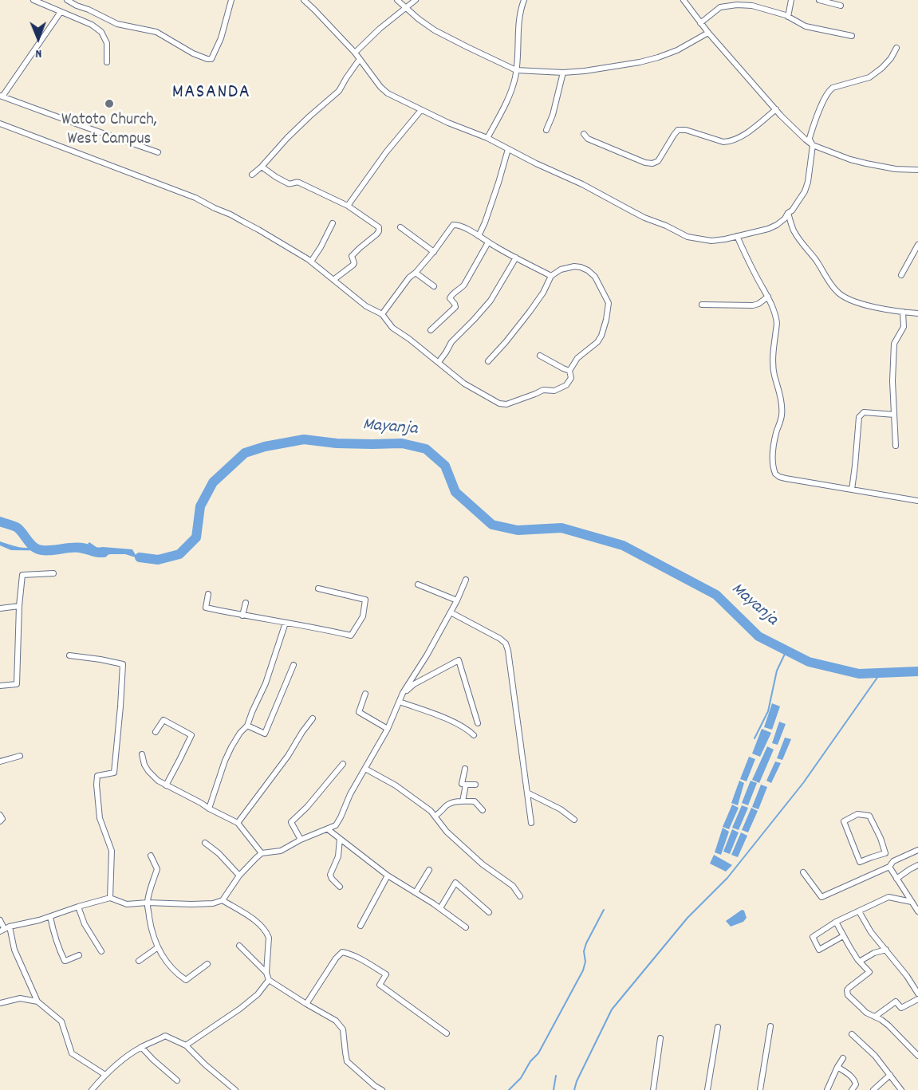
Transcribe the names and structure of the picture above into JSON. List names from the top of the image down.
{
  "districts": ["MASANDA"],
  "water": ["Mayanja"],
  "places": ["Watoto Church, West Campus"],
  "north": "bottom"
}
